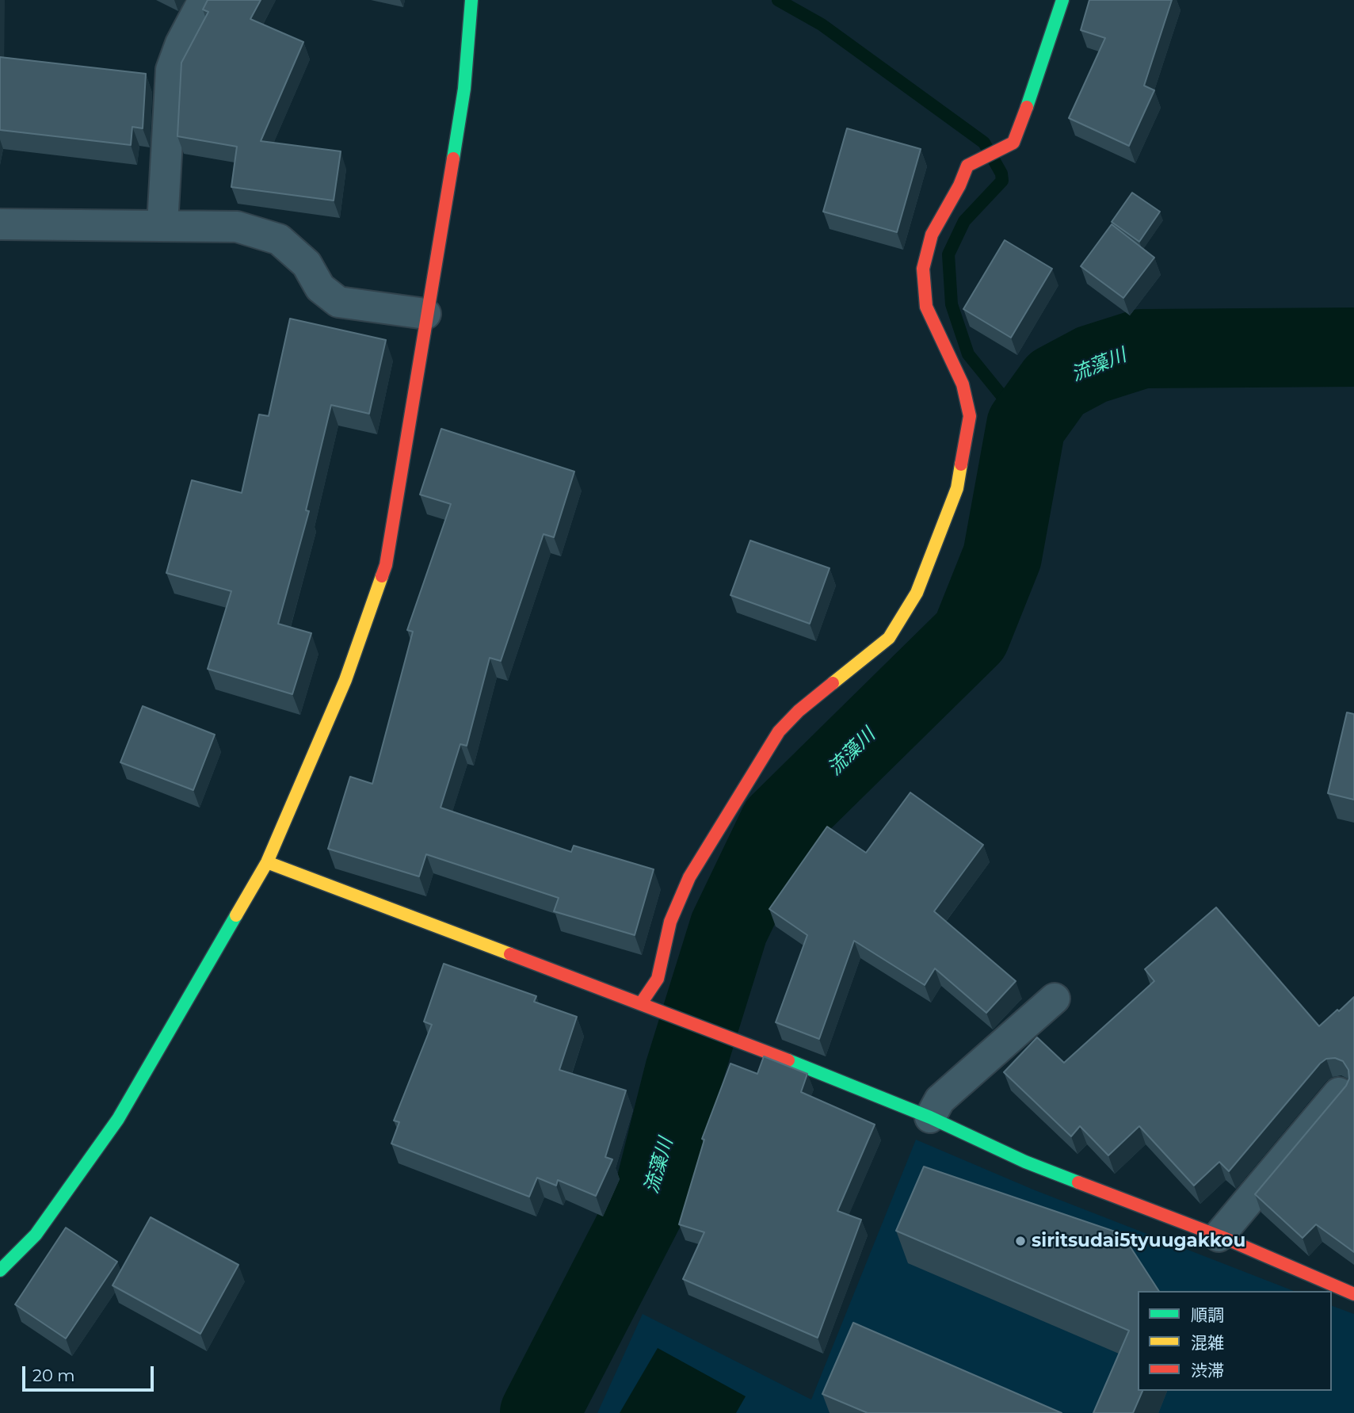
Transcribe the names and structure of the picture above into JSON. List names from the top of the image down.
{
  "water": ["流藻川"],
  "places": ["siritsudai5tyuugakkou"],
  "legend": ["順調", "混雑", "渋滞"],
  "scale_bar": "20 m"
}
